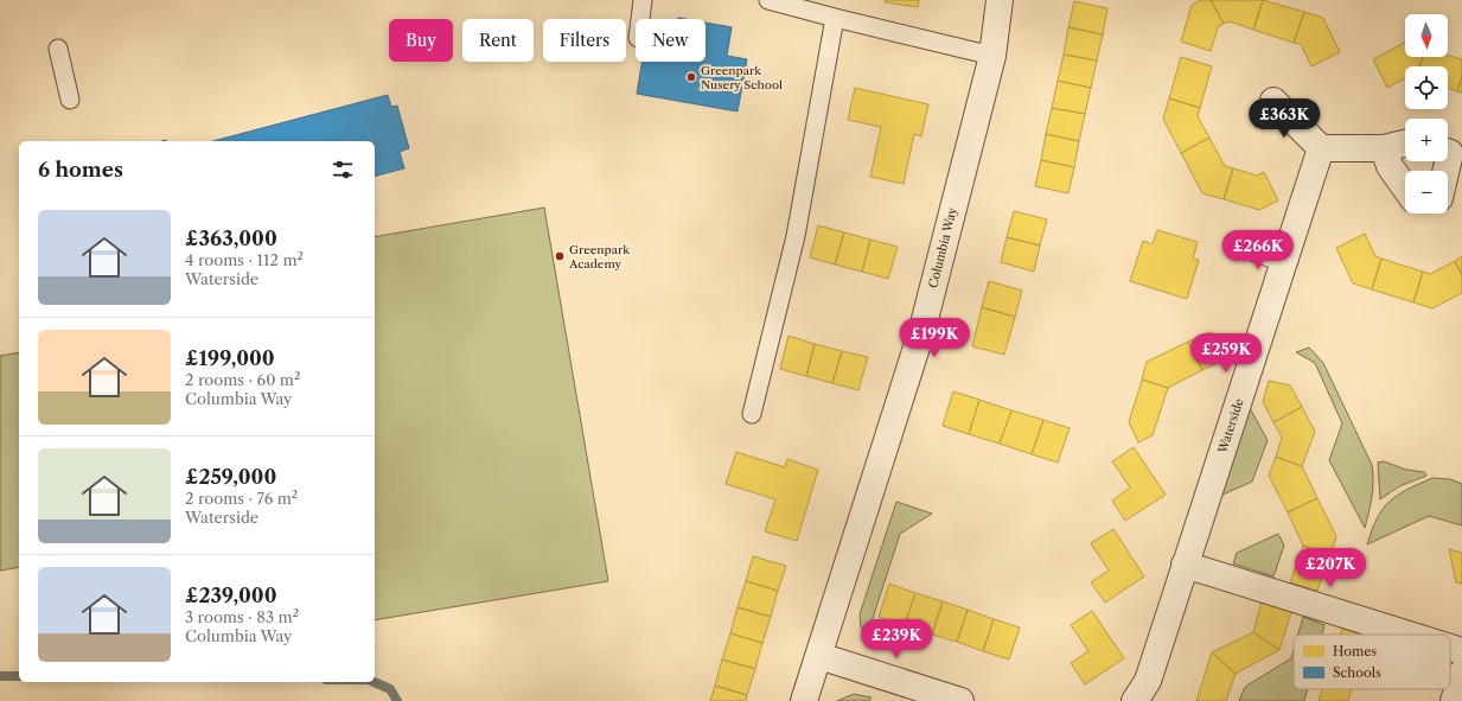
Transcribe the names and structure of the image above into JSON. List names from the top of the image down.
{
  "streets": {
    "street": ["Columbia Way", "Waterside"]
  },
  "places": ["Greenpark Nusery School", "Greenpark Academy"],
  "legend": ["Homes", "Schools"],
  "north": "bottom",
  "page": {
    "map_buttons": ["+", "−"],
    "chip": [
      "Buy",
      "Rent",
      "Filters",
      "New"
    ],
    "price": [
      "£363K",
      "£266K",
      "£199K",
      "£259K",
      "£207K",
      "£239K"
    ],
    "heading": "6 homes",
    "list": [
      {
        "name": "£363,000",
        "note": "4 rooms · 112 m² · Waterside"
      },
      {
        "name": "£199,000",
        "note": "2 rooms · 60 m² · Columbia Way"
      },
      {
        "name": "£259,000",
        "note": "2 rooms · 76 m² · Waterside"
      },
      {
        "name": "£239,000",
        "note": "3 rooms · 83 m² · Columbia Way"
      }
    ]
  }
}
